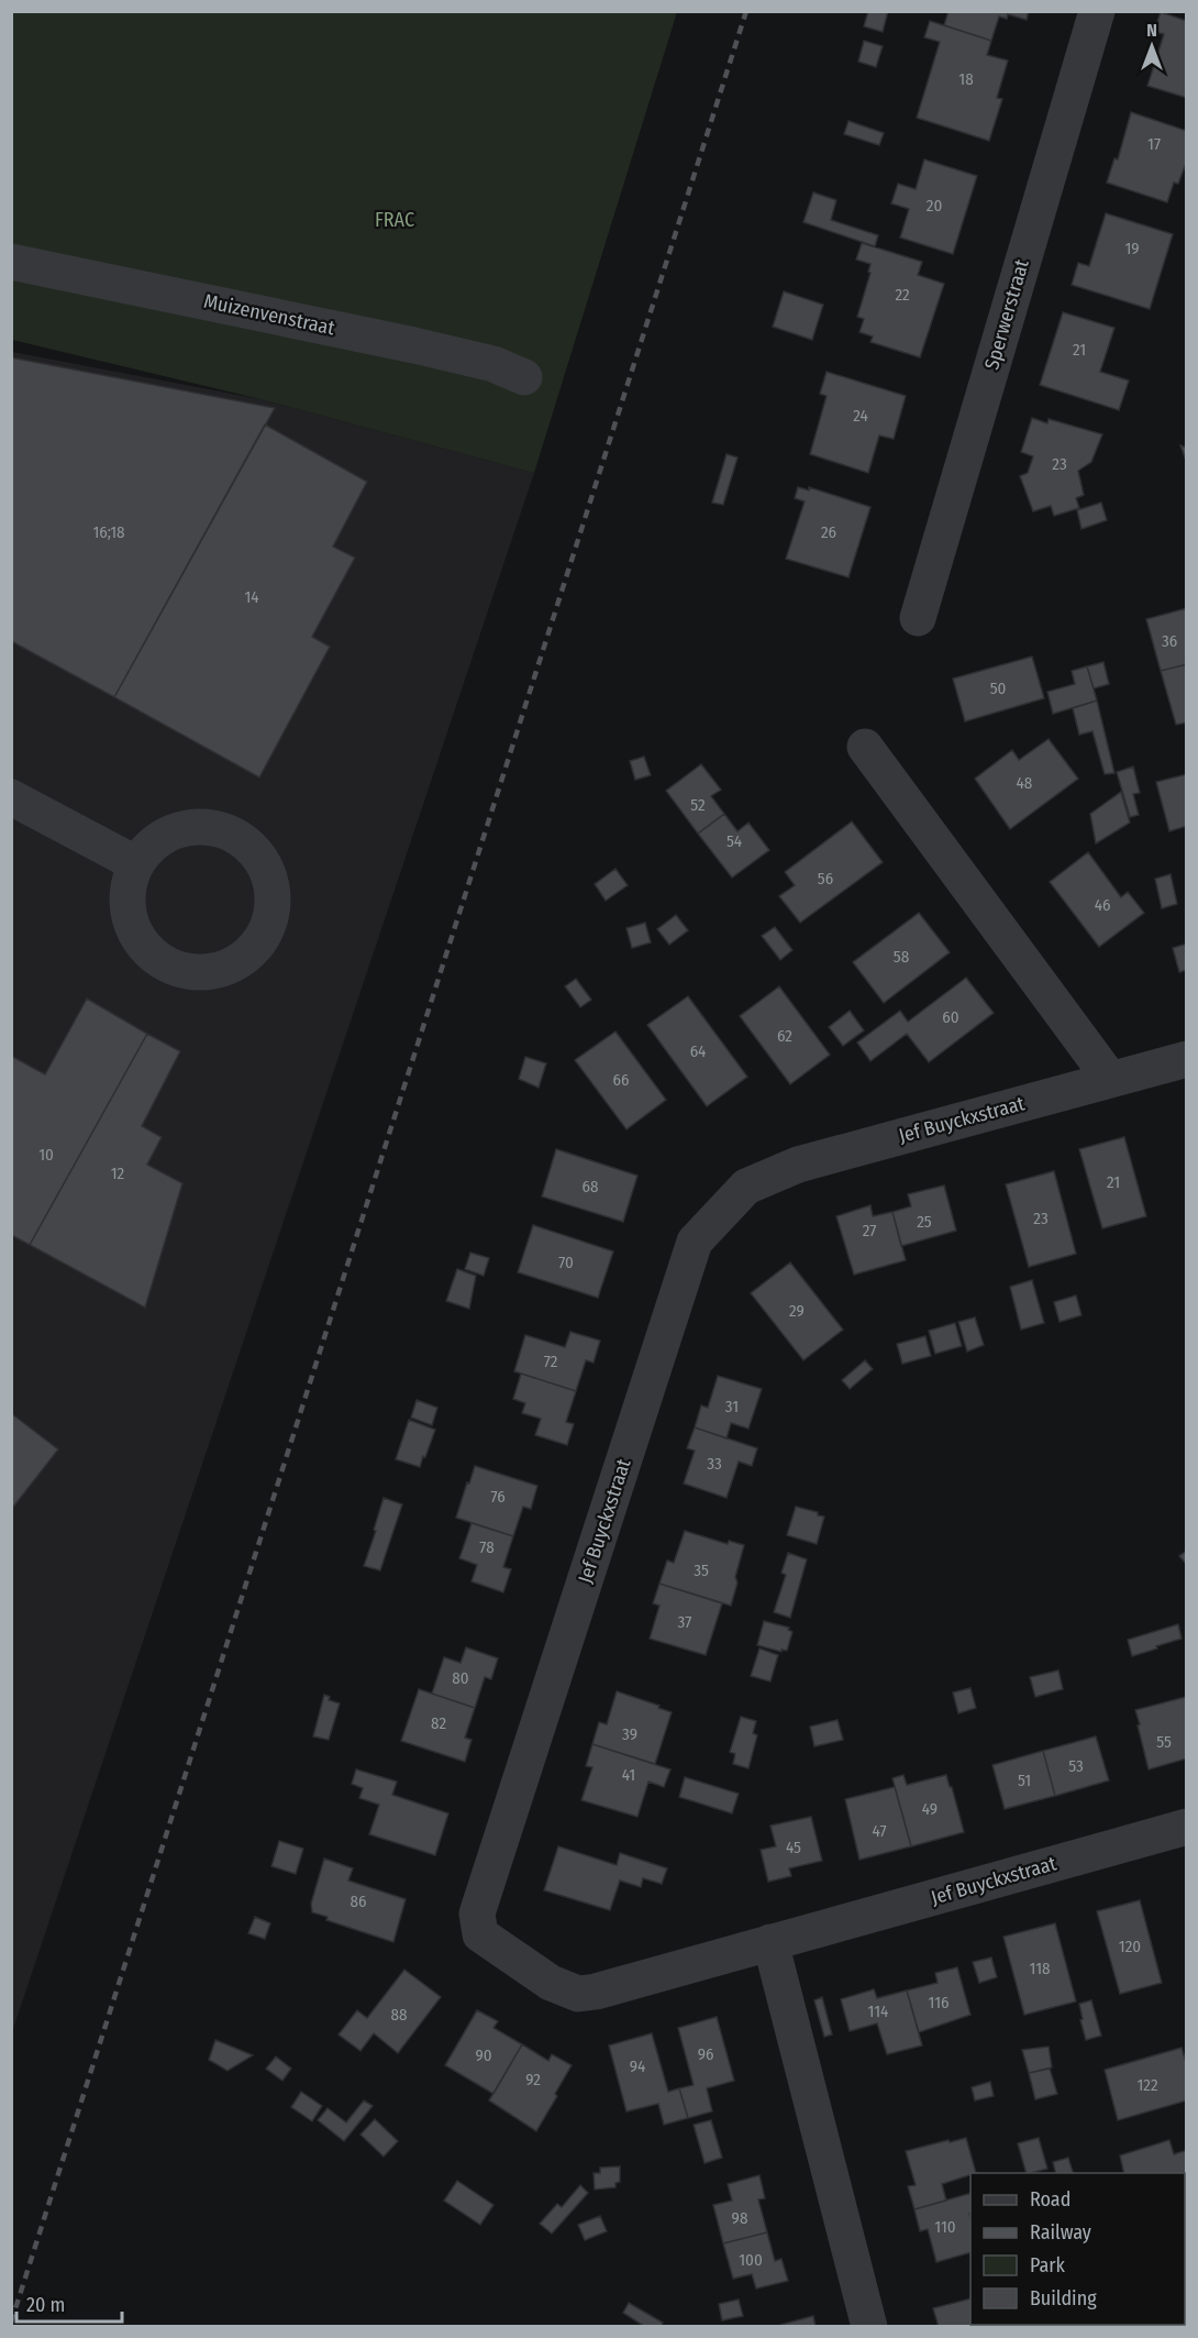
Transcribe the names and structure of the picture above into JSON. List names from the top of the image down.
{
  "streets": {
    "street": ["Muizenvenstraat", "Sperwerstraat", "Jef Buyckxstraat"]
  },
  "parks": ["FRAC"],
  "house_numbers": [
    "18",
    "17",
    "20",
    "19",
    "22",
    "21",
    "24",
    "23",
    "16;18",
    "26",
    "14",
    "36",
    "50",
    "48",
    "52",
    "54",
    "56",
    "46",
    "58",
    "60",
    "62",
    "64",
    "66",
    "10",
    "12",
    "21",
    "68",
    "23",
    "25",
    "27",
    "70",
    "29",
    "72",
    "31",
    "33",
    "76",
    "78",
    "35",
    "37",
    "80",
    "82",
    "39",
    "55",
    "53",
    "41",
    "51",
    "49",
    "47",
    "45",
    "86",
    "120",
    "118",
    "116",
    "114",
    "88",
    "96",
    "90",
    "94",
    "92",
    "122",
    "98",
    "110",
    "100"
  ],
  "legend": [
    "Road",
    "Railway",
    "Park",
    "Building"
  ],
  "scale_bar": "20 m",
  "north": "top"
}
